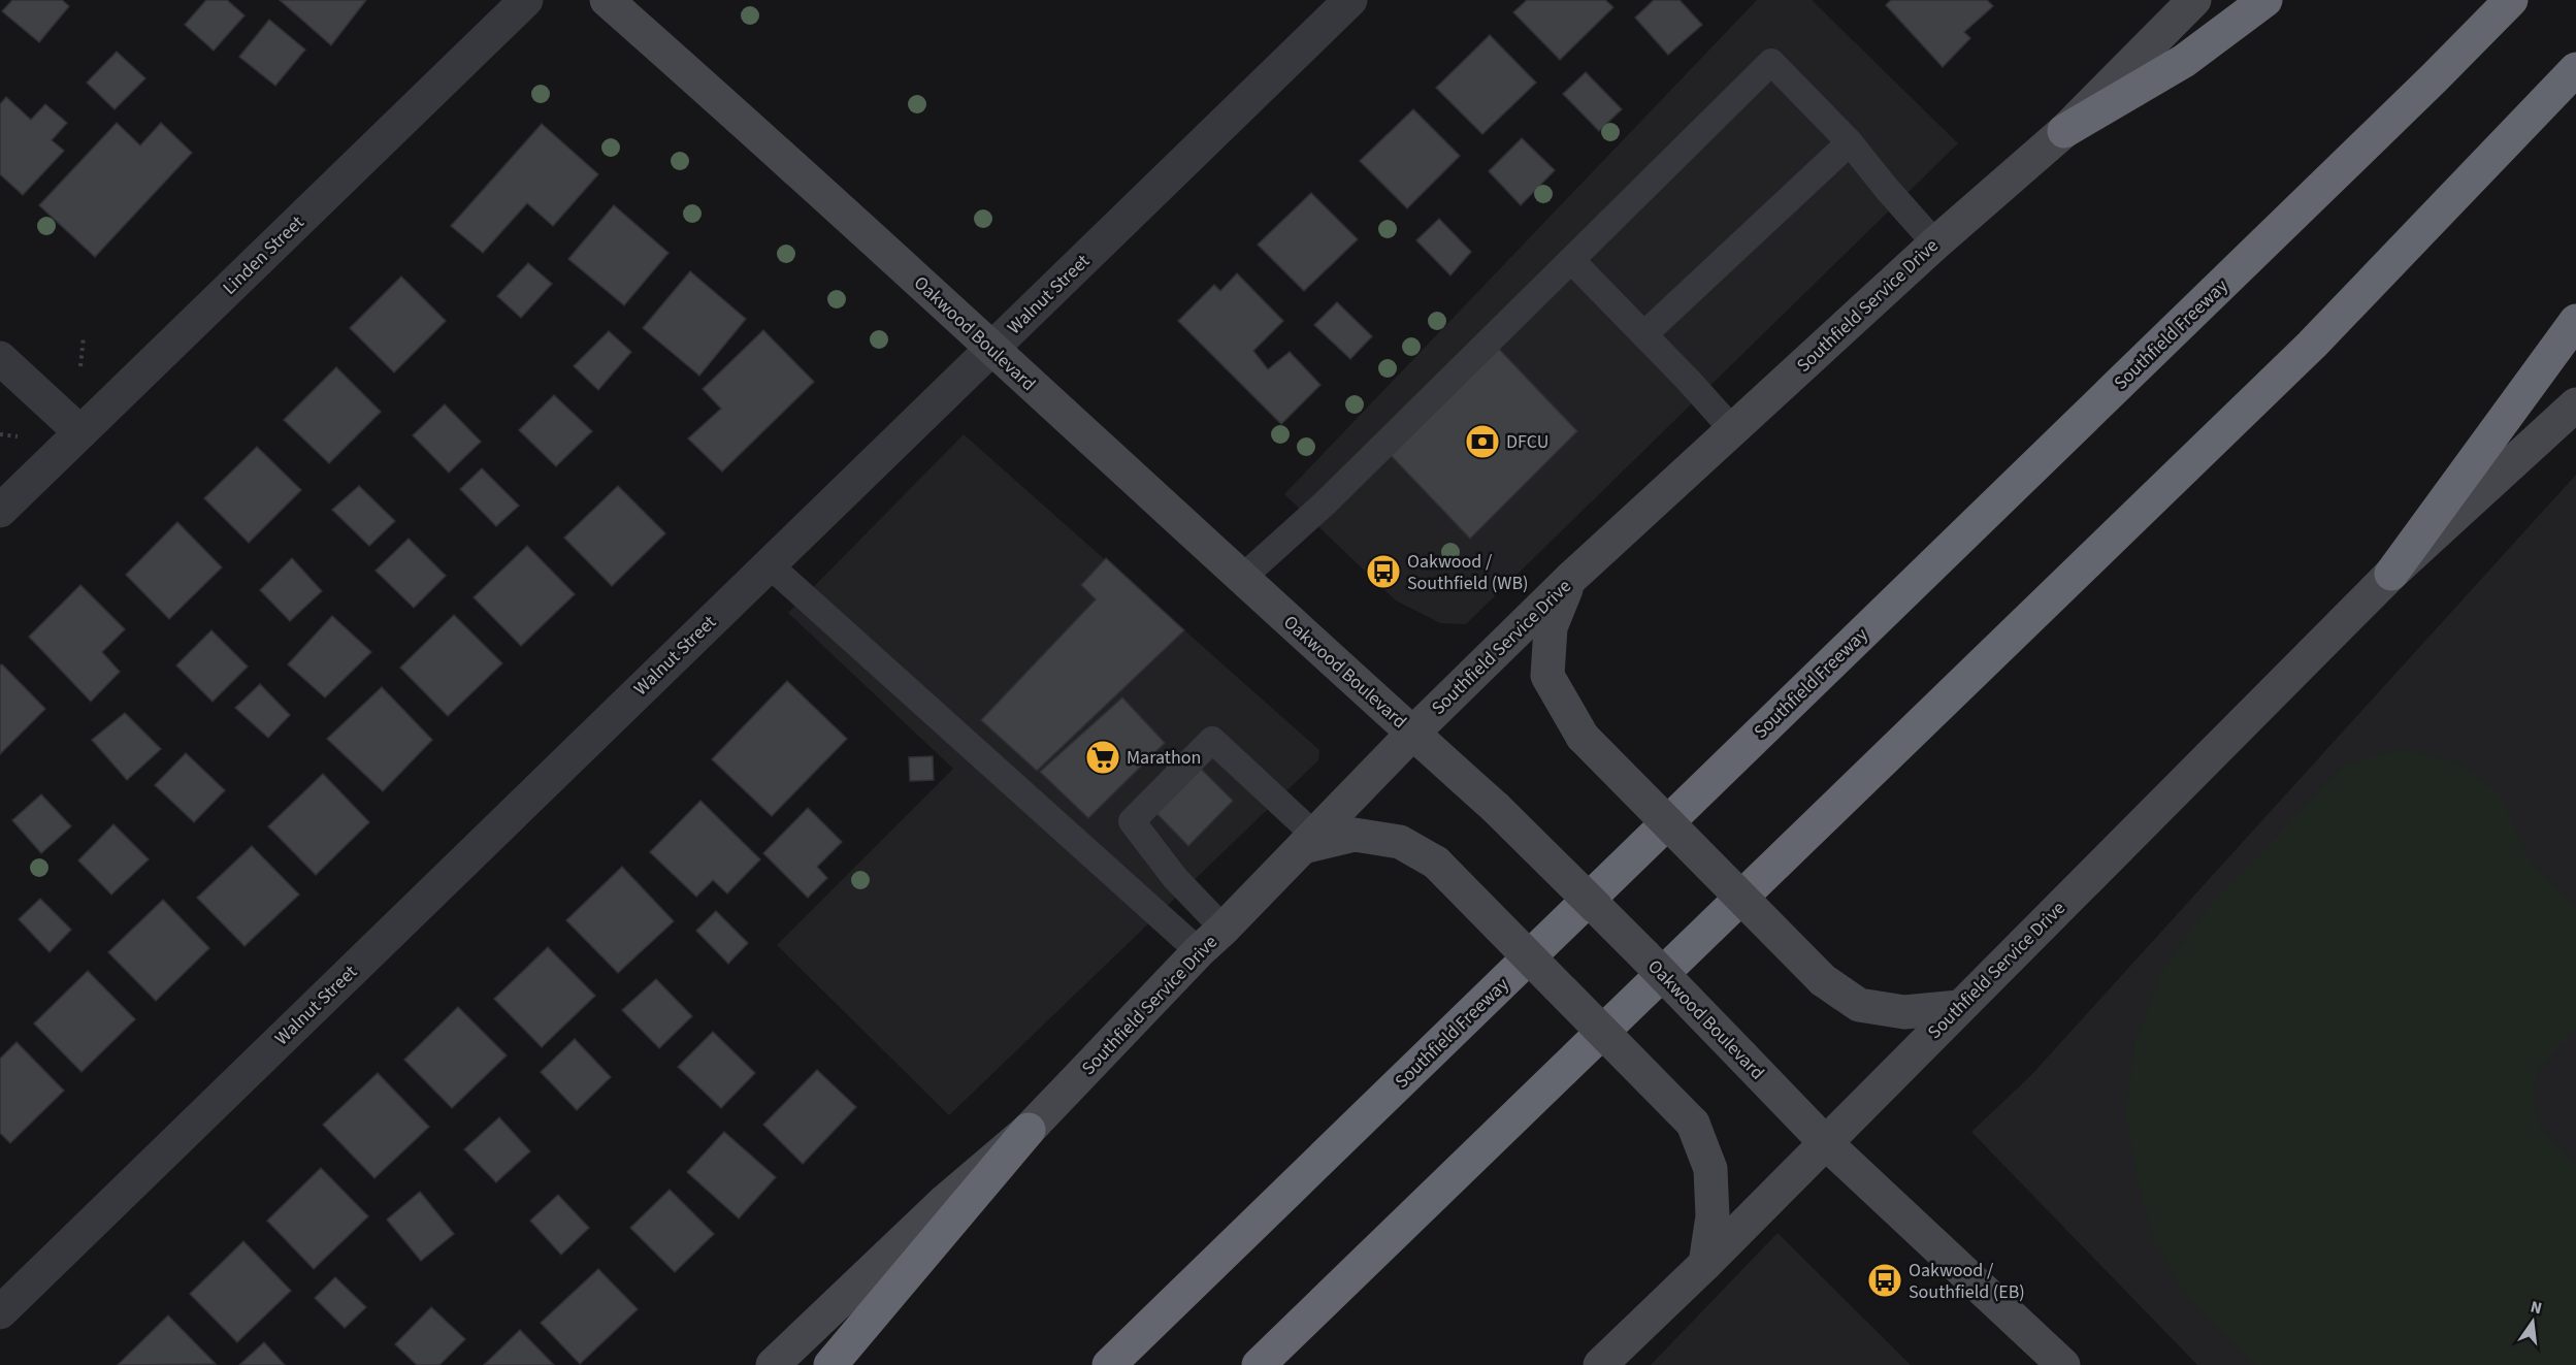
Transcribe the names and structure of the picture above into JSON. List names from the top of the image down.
{
  "streets": {
    "highway": ["Southfield Freeway"],
    "main road": ["Southfield Service Drive", "Oakwood Boulevard"],
    "street": ["Linden Street", "Walnut Street"]
  },
  "crossings": [
    ["Walnut Street", "Oakwood Boulevard"],
    ["Southfield Service Drive", "Oakwood Boulevard"]
  ],
  "places": {
    "bank": ["DFCU"],
    "bus stop": ["Oakwood / Southfield (WB)", "Oakwood / Southfield (EB)"],
    "supermarket": ["Marathon"]
  },
  "north": "top"
}
